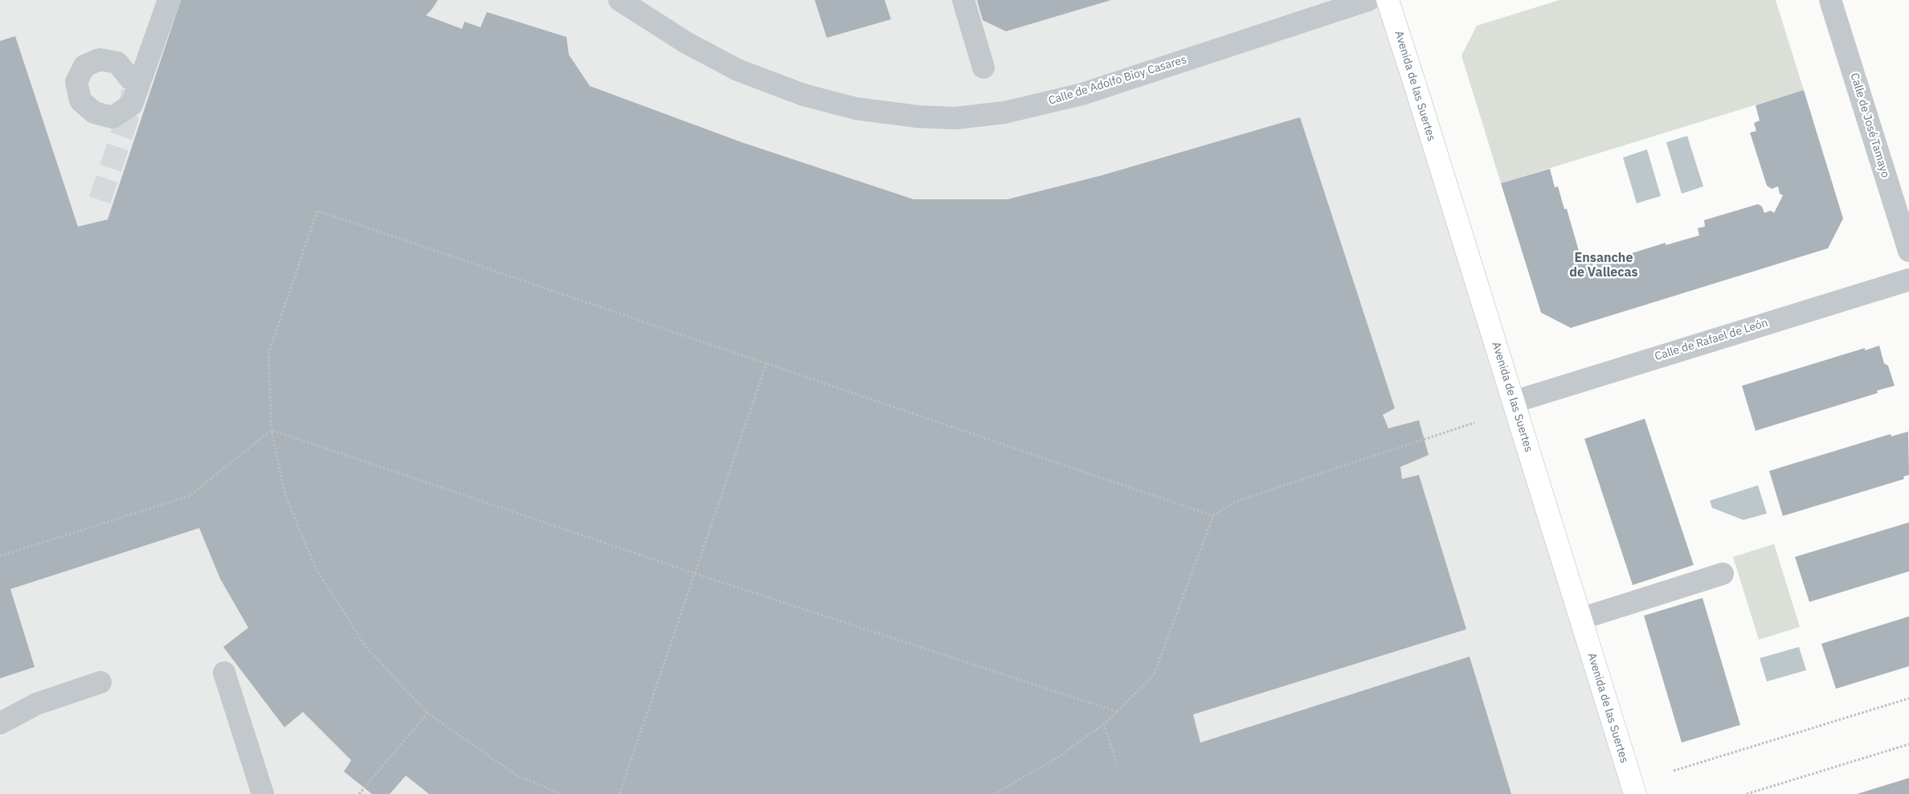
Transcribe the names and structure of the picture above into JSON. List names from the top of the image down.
{
  "streets": {
    "main road": ["Avenida de las Suertes"],
    "street": ["Calle de Adolfo Bioy Casares", "Calle de José Tamayo", "Calle de Rafael de León"]
  },
  "crossings": [
    ["Avenida de las Suertes", "Calle de Rafael de León"]
  ],
  "districts": ["Ensanche de Vallecas"]
}
